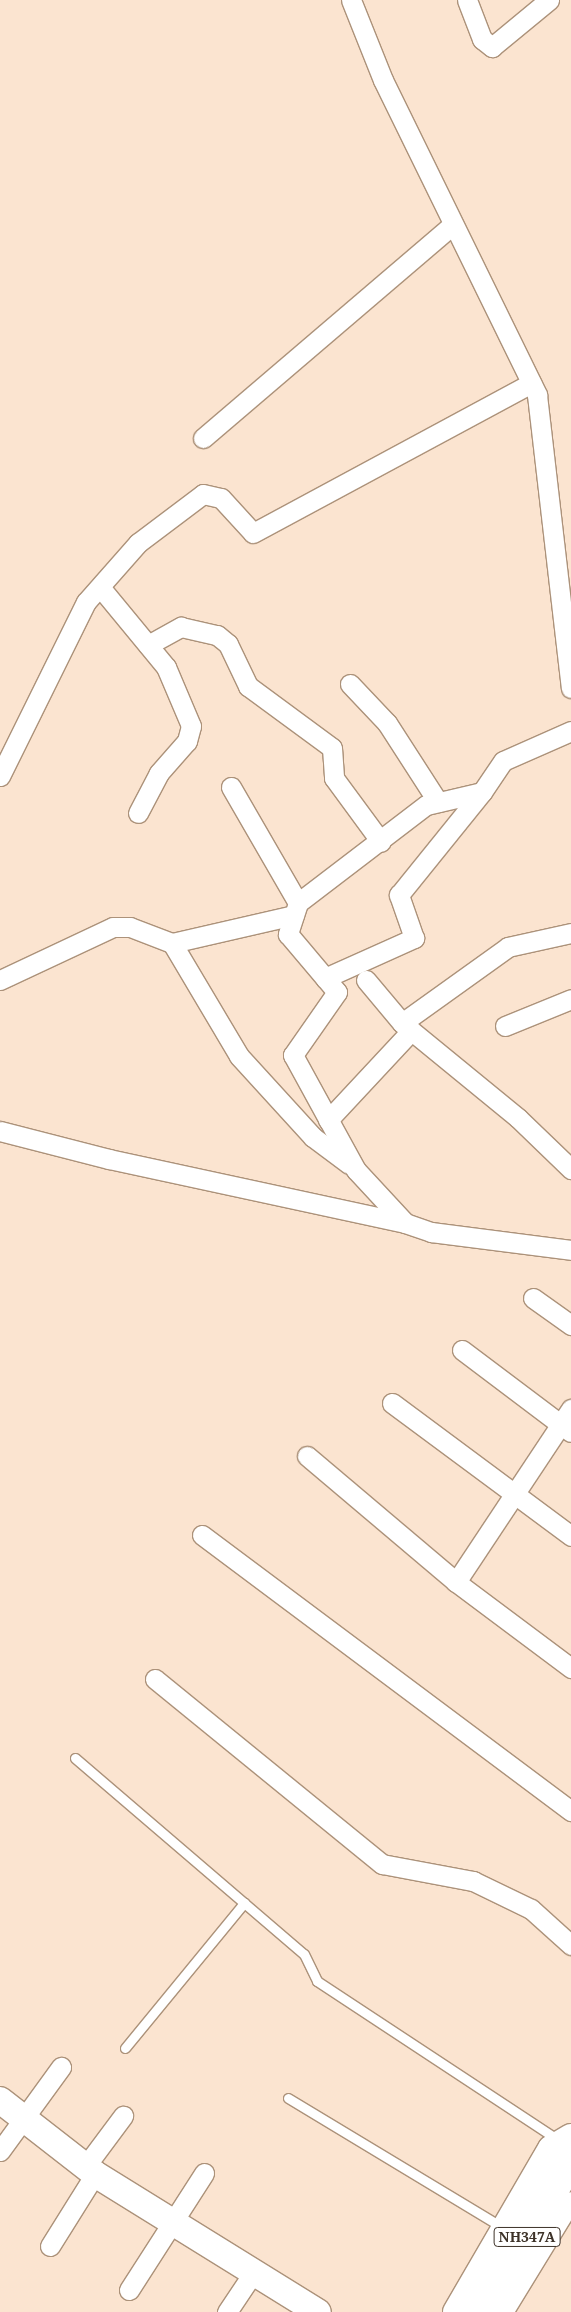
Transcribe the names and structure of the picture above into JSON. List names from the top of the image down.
{
  "streets": {
    "highway": ["NH347A"]
  }
}
